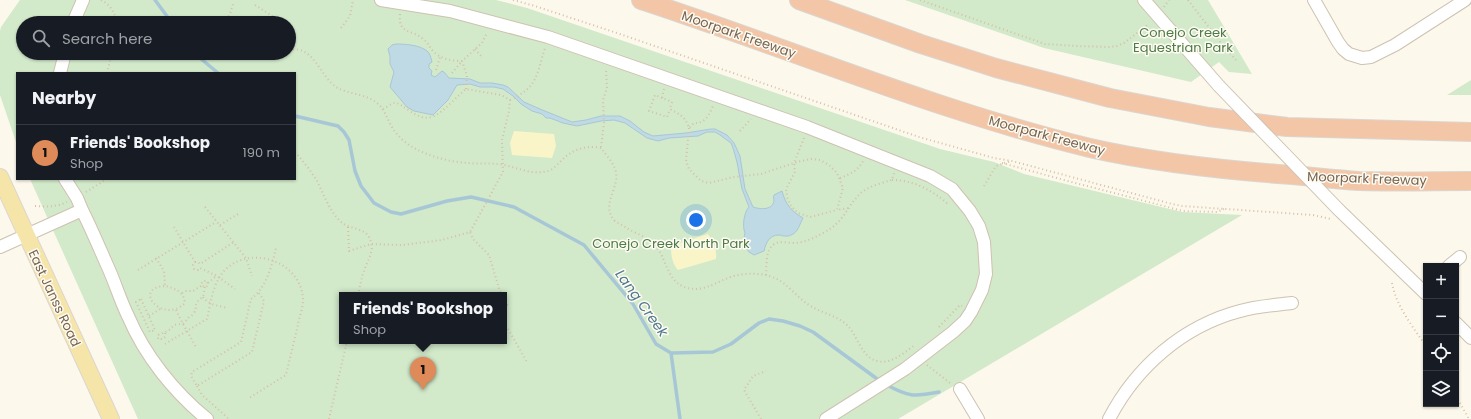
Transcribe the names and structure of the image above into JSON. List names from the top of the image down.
{
  "streets": {
    "highway": ["Moorpark Freeway"],
    "main road": ["East Janss Road"]
  },
  "water": ["Lang Creek"],
  "parks": ["Conejo Creek Equestrian Park", "Conejo Creek North Park"],
  "page": {
    "search": "Search here",
    "heading": "Nearby",
    "list": [
      {
        "mark": "1",
        "name": "Friends' Bookshop",
        "note": "Shop",
        "value": "190 m"
      }
    ],
    "map_buttons": ["+", "−"],
    "popup": ["Friends' Bookshop", "Shop"],
    "pins": "1"
  }
}
